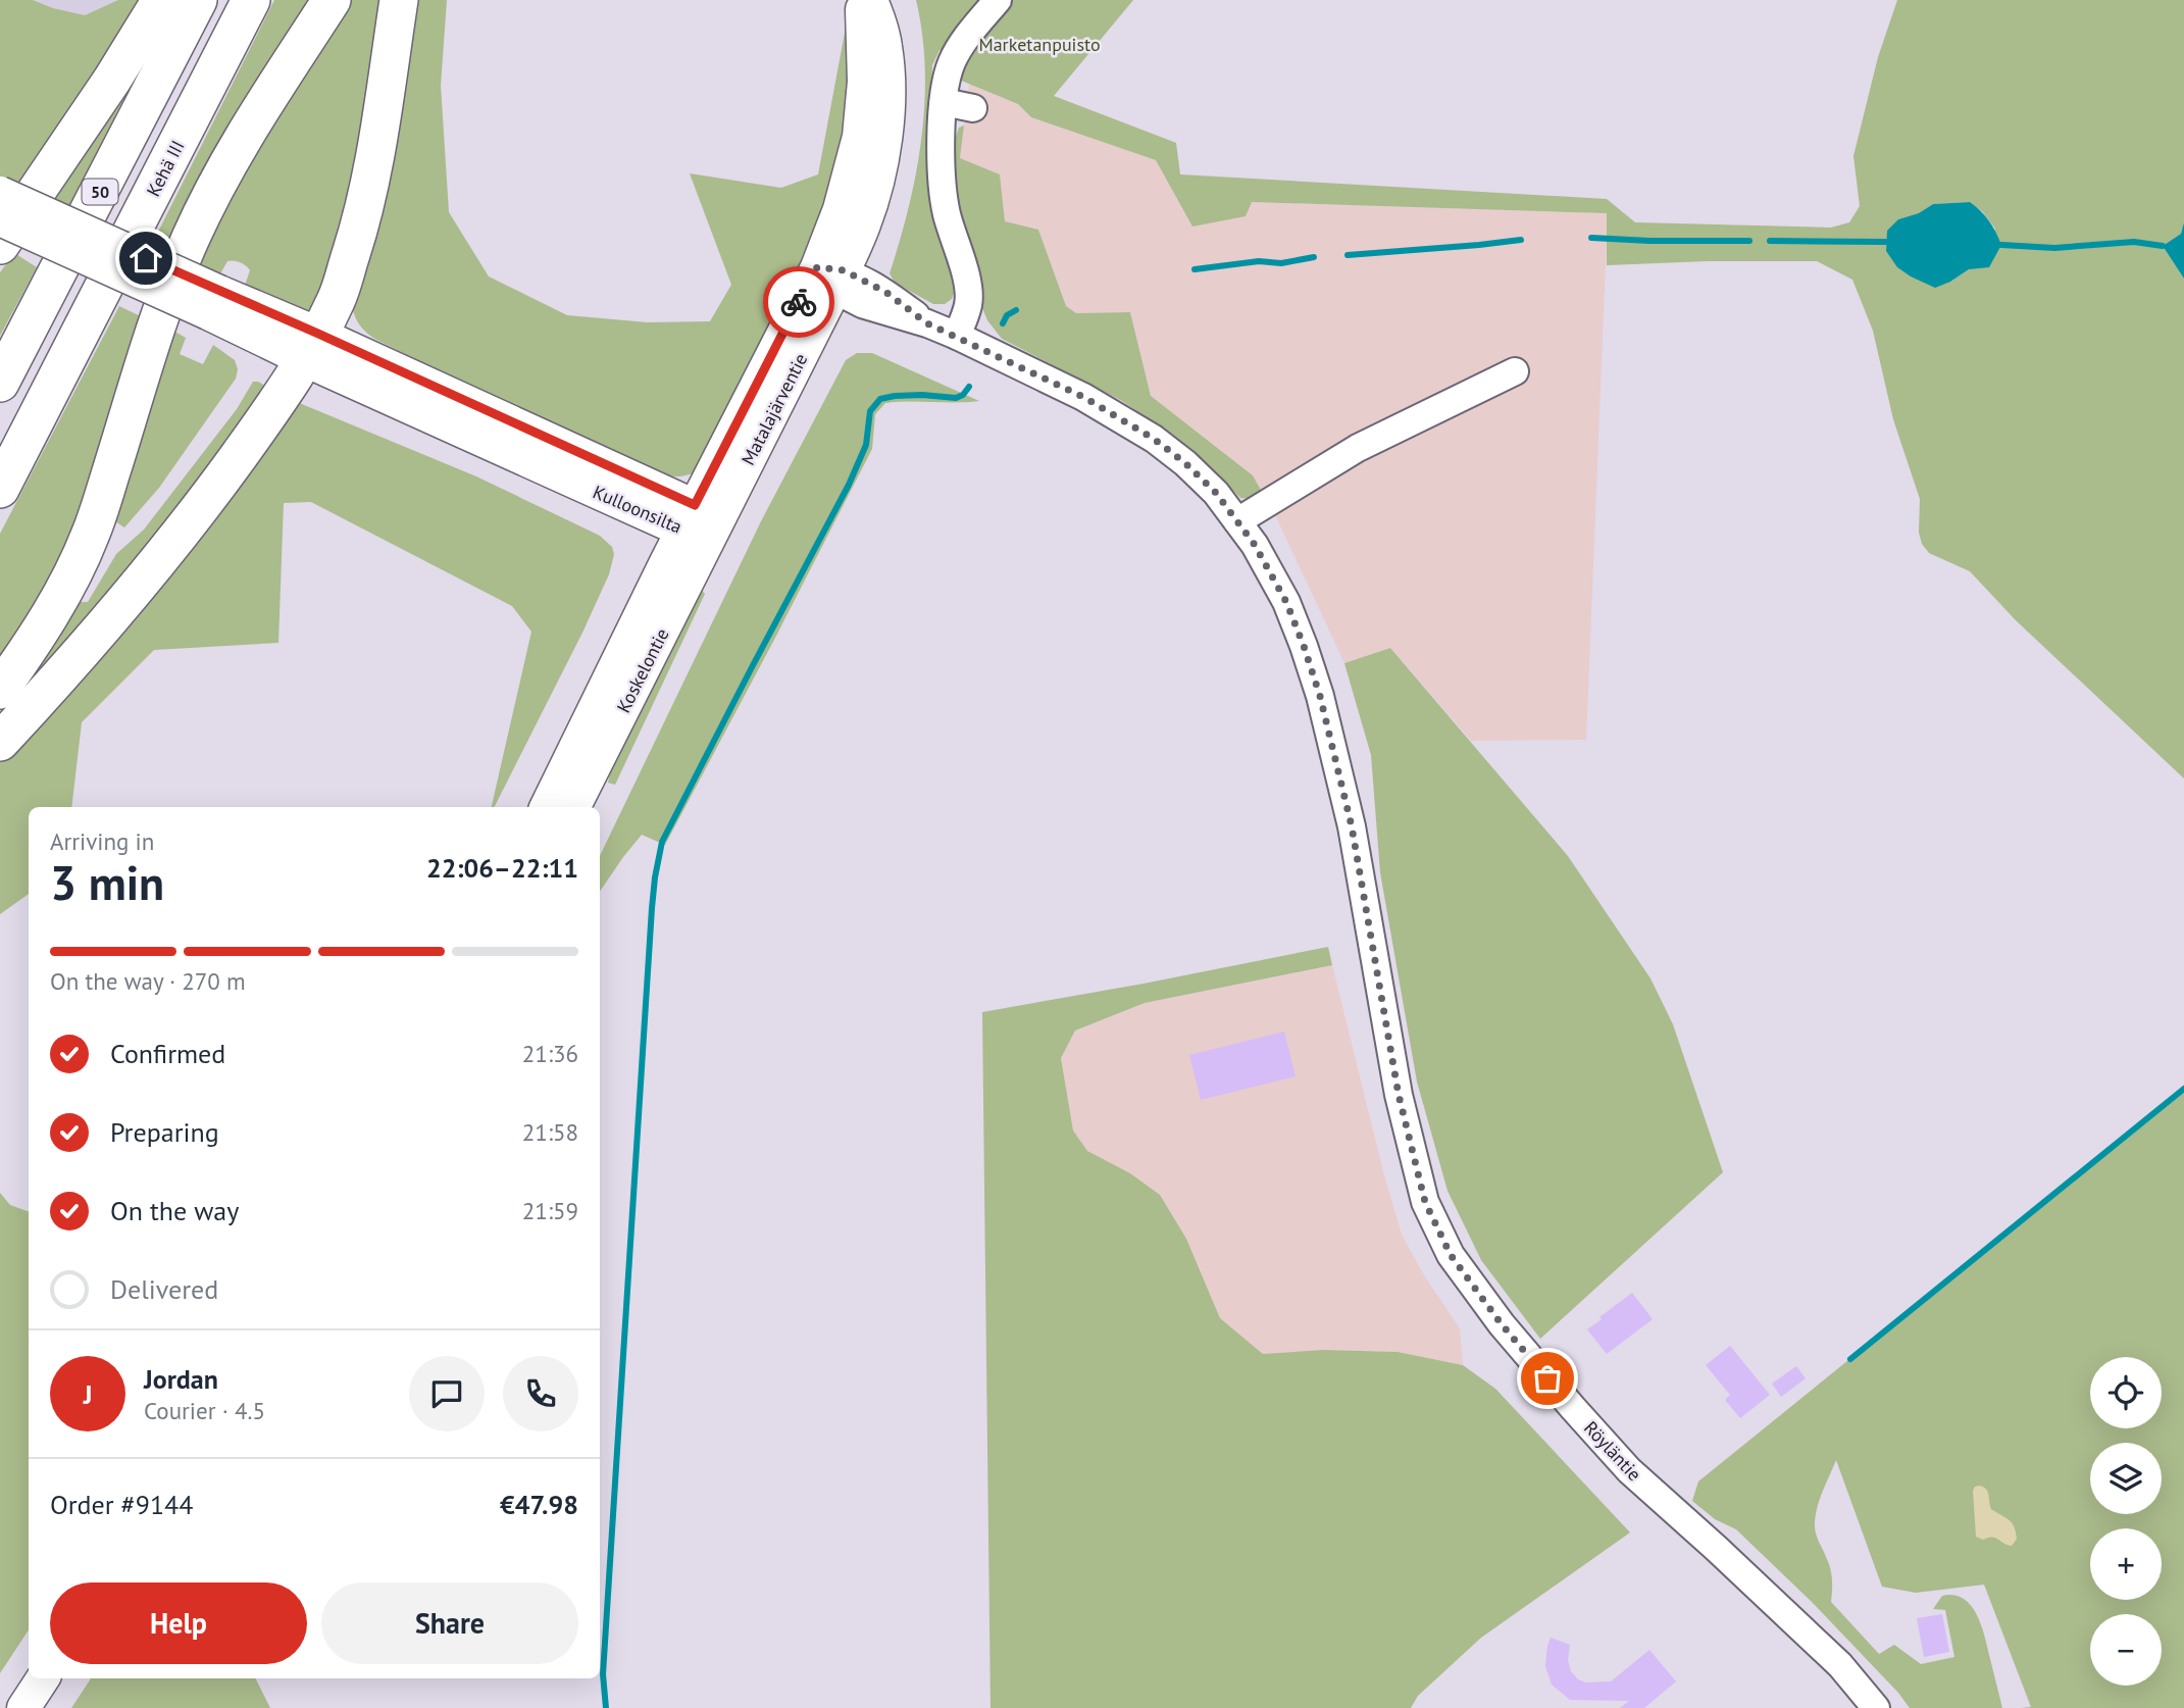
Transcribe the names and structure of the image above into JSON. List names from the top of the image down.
{
  "streets": {
    "highway": ["Kehä III", "50"],
    "main road": ["Matalajärventie", "Kulloonsilta", "Koskelontie"],
    "street": ["Röyläntie"]
  },
  "crossings": [
    ["Matalajärventie", "Kulloonsilta"],
    ["Matalajärventie", "Koskelontie"],
    ["Matalajärventie", "Röyläntie"],
    ["Kulloonsilta", "Koskelontie"]
  ],
  "parks": ["Marketanpuisto"],
  "page": {
    "heading": ["3 min", "Arriving in", "22:06–22:11"],
    "panel": [
      "Jordan",
      "Courier · 4.5",
      "Order #9144",
      "€47.98"
    ],
    "bar": "On the way · 270 m",
    "list": [
      ["Confirmed", "21:36"],
      ["Preparing", "21:58"],
      ["On the way", "21:59"],
      "Delivered"
    ],
    "round": "J",
    "map_buttons": ["+", "−"],
    "buttons": ["Help", "Share"]
  }
}
